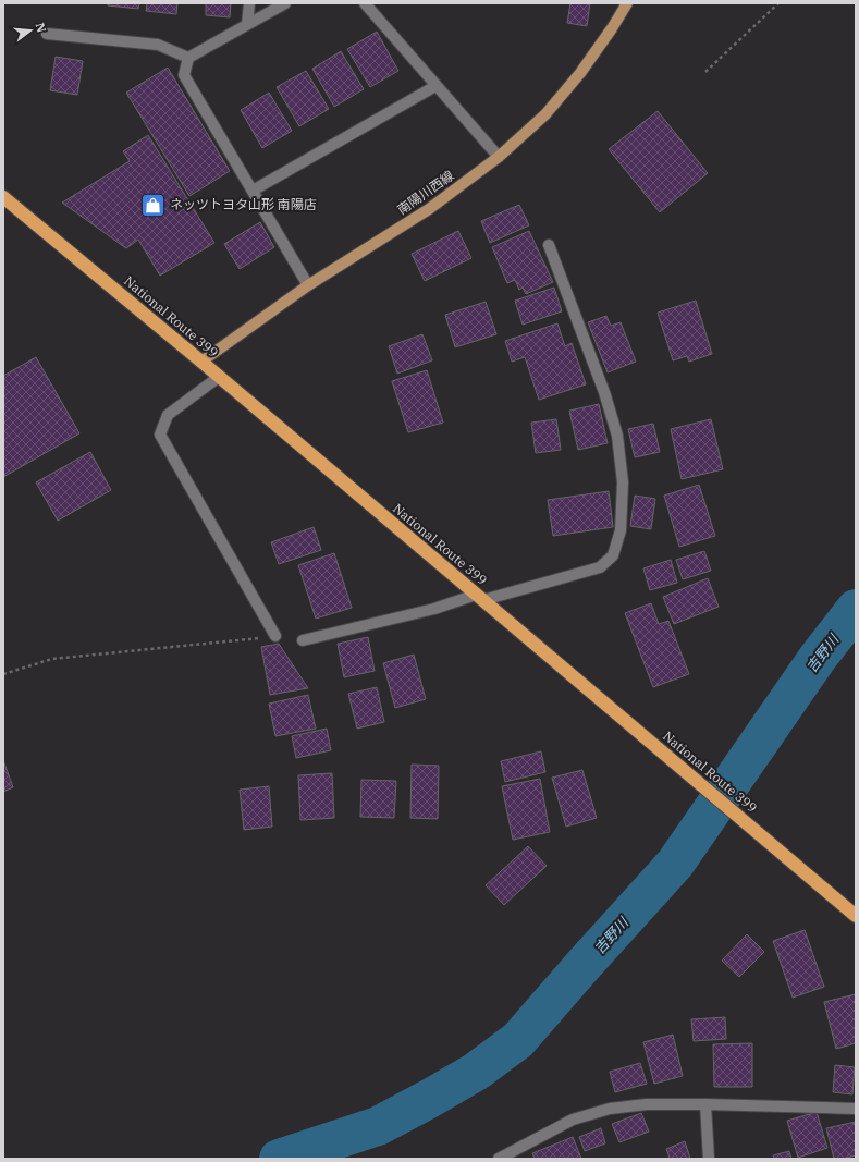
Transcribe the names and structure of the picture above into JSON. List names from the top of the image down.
{
  "streets": {
    "highway": ["National Route 399"],
    "main road": ["南陽川西線"]
  },
  "crossings": [
    ["南陽川西線", "National Route 399"]
  ],
  "water": ["吉野川"],
  "places": {
    "shop": ["ネッツトヨタ山形 南陽店"]
  },
  "north": "right"
}
